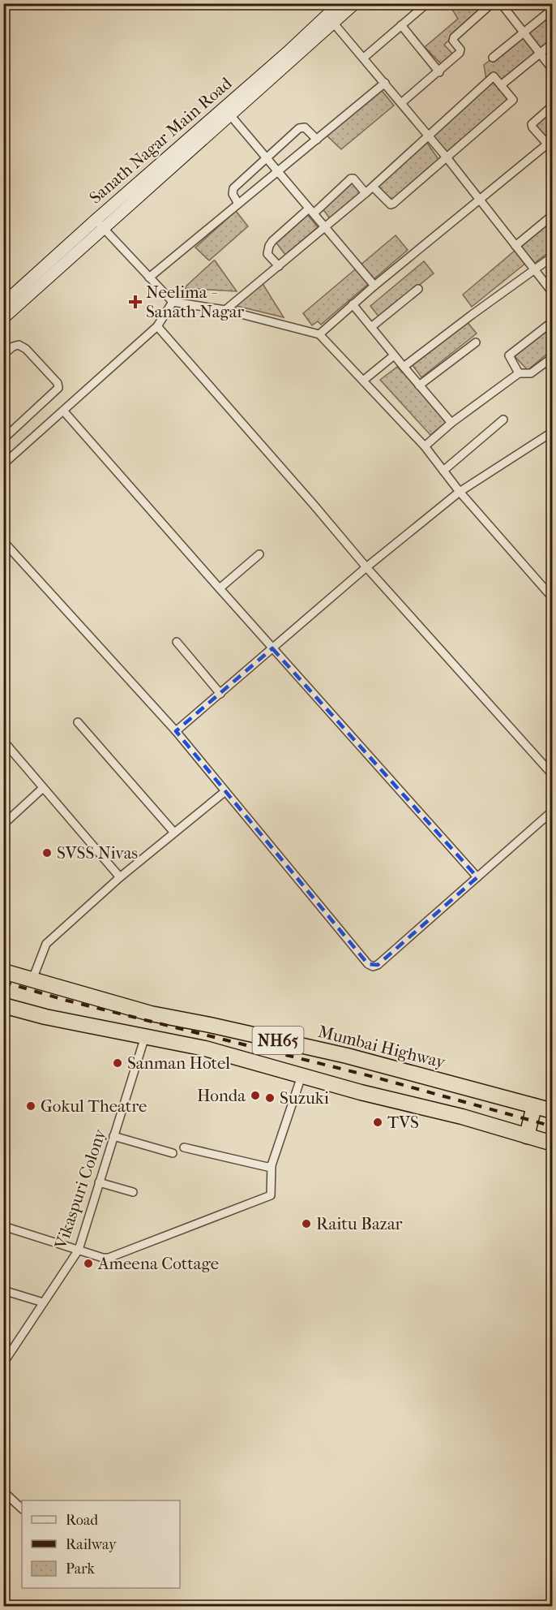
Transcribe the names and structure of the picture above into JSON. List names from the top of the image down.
{
  "streets": {
    "highway": ["NH65", "Mumbai Highway"],
    "street": ["Sanath Nagar Main Road", "Vikaspuri Colony"]
  },
  "crossings": [
    ["NH65", "Vikaspuri Colony"]
  ],
  "places": {
    "health": ["Neelima - Sanath Nagar"],
    "other": [
      "SVSS Nivas",
      "Sanman Hotel",
      "Honda",
      "Suzuki",
      "Gokul Theatre",
      "TVS",
      "Raitu Bazar",
      "Ameena Cottage"
    ]
  },
  "legend": ["Road", "Railway", "Park"]
}
